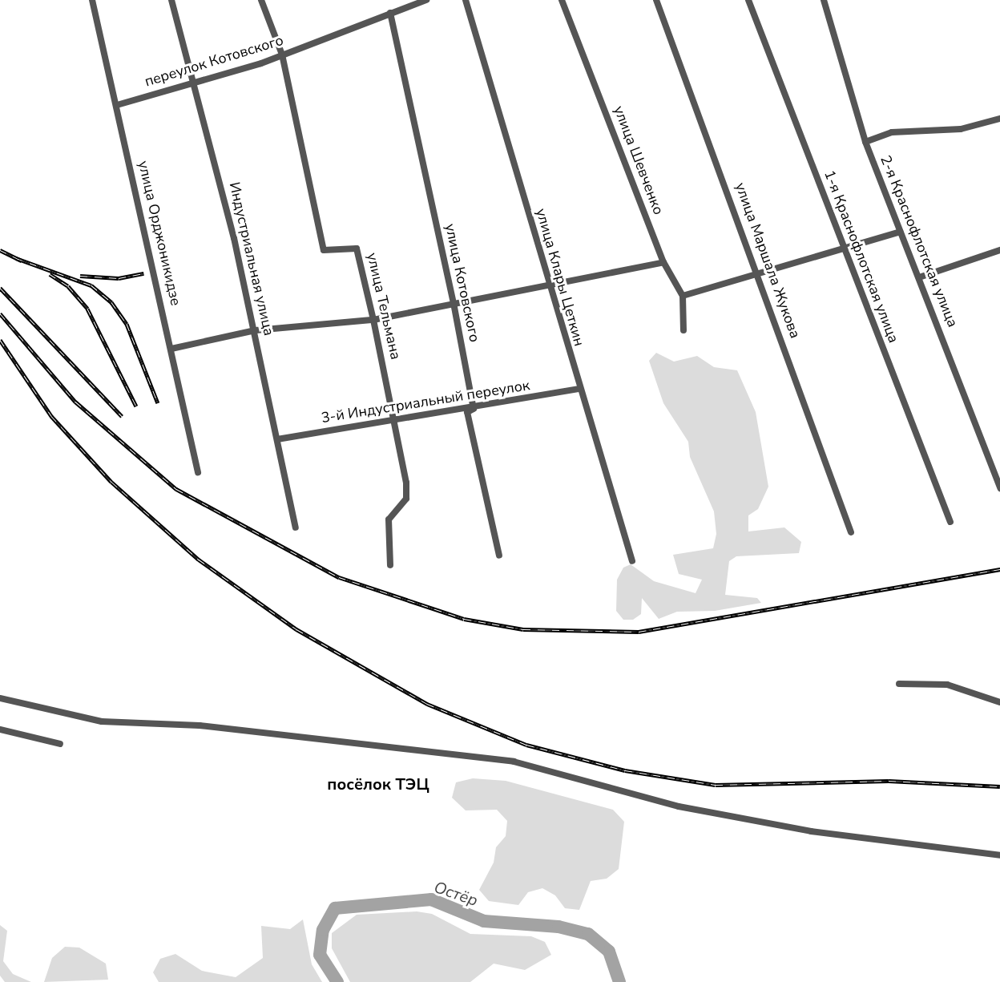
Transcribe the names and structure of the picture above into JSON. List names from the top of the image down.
{
  "streets": {
    "street": [
      "переулок Котовского",
      "улица Шевченко",
      "улица Орджоникидзе",
      "2-я Краснофлотская улица",
      "1-я Краснофлотская улица",
      "Индустриальная улица",
      "улица Маршала Жукова",
      "улица Клары Цеткин",
      "улица Котовского",
      "улица Тельмана",
      "3-й Индустриальный переулок"
    ]
  },
  "crossings": [
    ["переулок Котовского", "улица Орджоникидзе"],
    ["переулок Котовского", "Индустриальная улица"],
    ["переулок Котовского", "улица Котовского"],
    ["переулок Котовского", "улица Тельмана"],
    ["Индустриальная улица", "3-й Индустриальный переулок"],
    ["улица Клары Цеткин", "3-й Индустриальный переулок"],
    ["улица Котовского", "3-й Индустриальный переулок"],
    ["улица Тельмана", "3-й Индустриальный переулок"]
  ],
  "districts": ["посёлок ТЭЦ"],
  "water": ["Остёр"]
}
